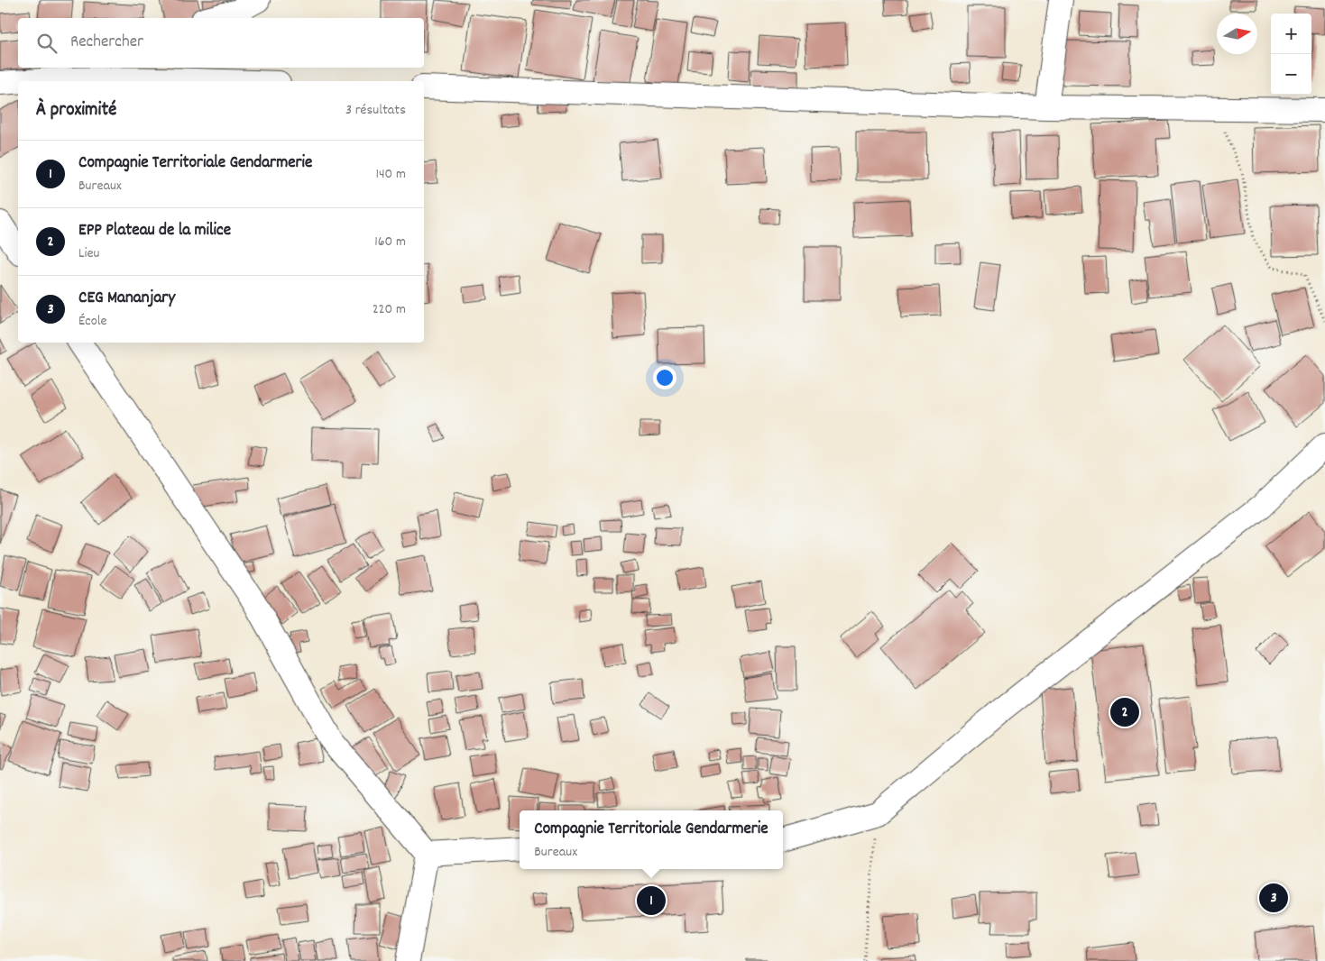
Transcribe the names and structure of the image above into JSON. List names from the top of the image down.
{
  "north": "right",
  "page": {
    "map_buttons": ["+", "−"],
    "search": "Rechercher",
    "heading": ["À proximité", "3 résultats"],
    "list": [
      {
        "mark": "1",
        "name": "Compagnie Territoriale Gendarmerie",
        "note": "Bureaux",
        "value": "140 m"
      },
      {
        "mark": "2",
        "name": "EPP Plateau de la milice",
        "note": "Lieu",
        "value": "160 m"
      },
      {
        "mark": "3",
        "name": "CEG Mananjary",
        "note": "École",
        "value": "220 m"
      }
    ],
    "pins": ["2", "3", "1"],
    "popup": ["Compagnie Territoriale Gendarmerie", "Bureaux"]
  }
}
